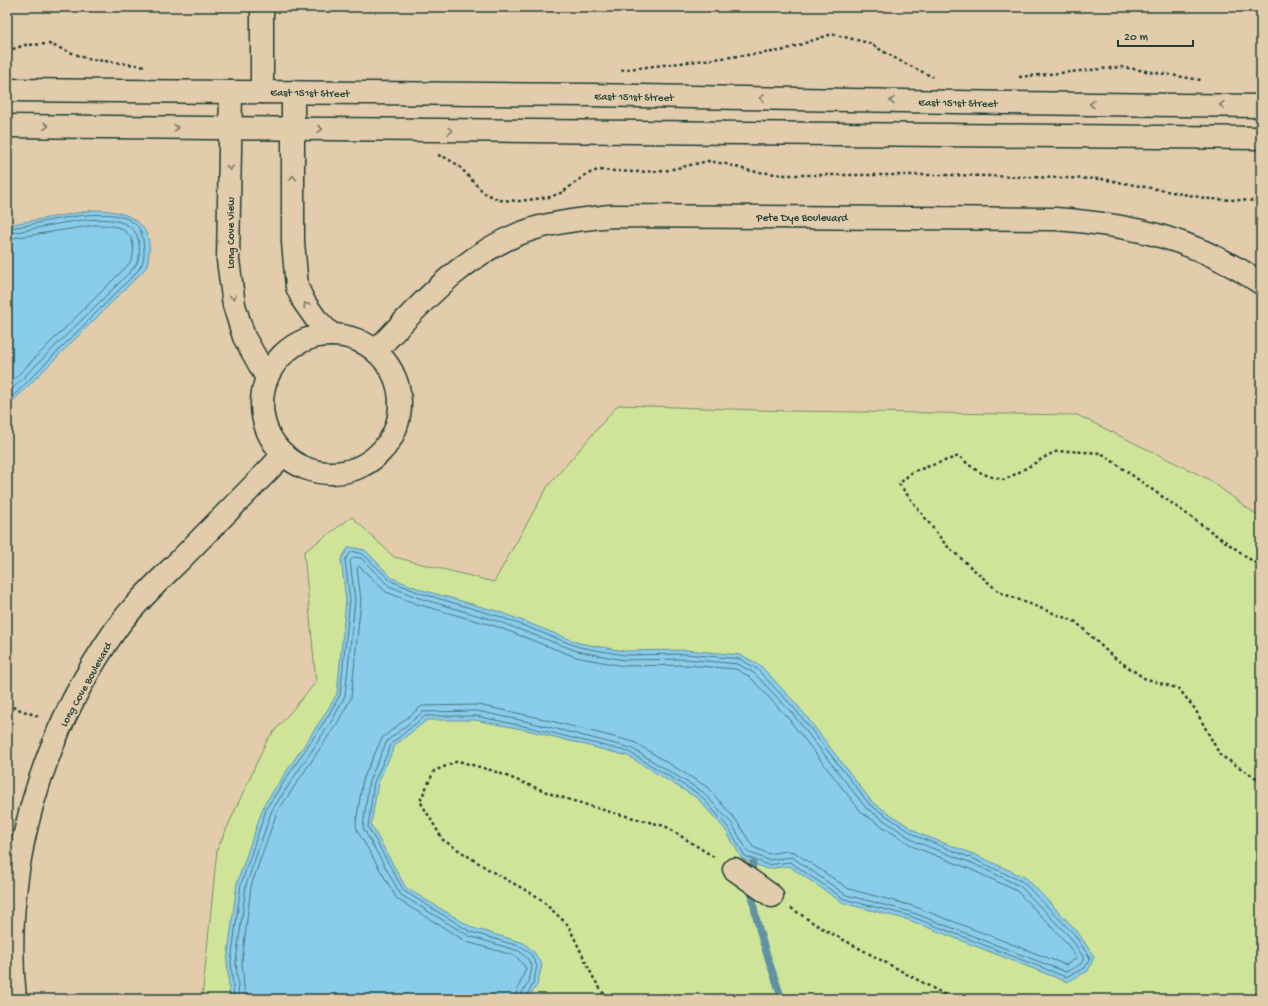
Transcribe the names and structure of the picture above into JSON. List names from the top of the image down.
{
  "streets": {
    "street": [
      "East 151st Street",
      "Pete Dye Boulevard",
      "Long Cove View",
      "Long Cove Boulevard"
    ]
  },
  "crossings": [
    ["East 151st Street", "Long Cove View"],
    ["Pete Dye Boulevard", "Long Cove View"],
    ["Pete Dye Boulevard", "Long Cove Boulevard"],
    ["Long Cove View", "Long Cove Boulevard"]
  ],
  "scale_bar": "20 m"
}
